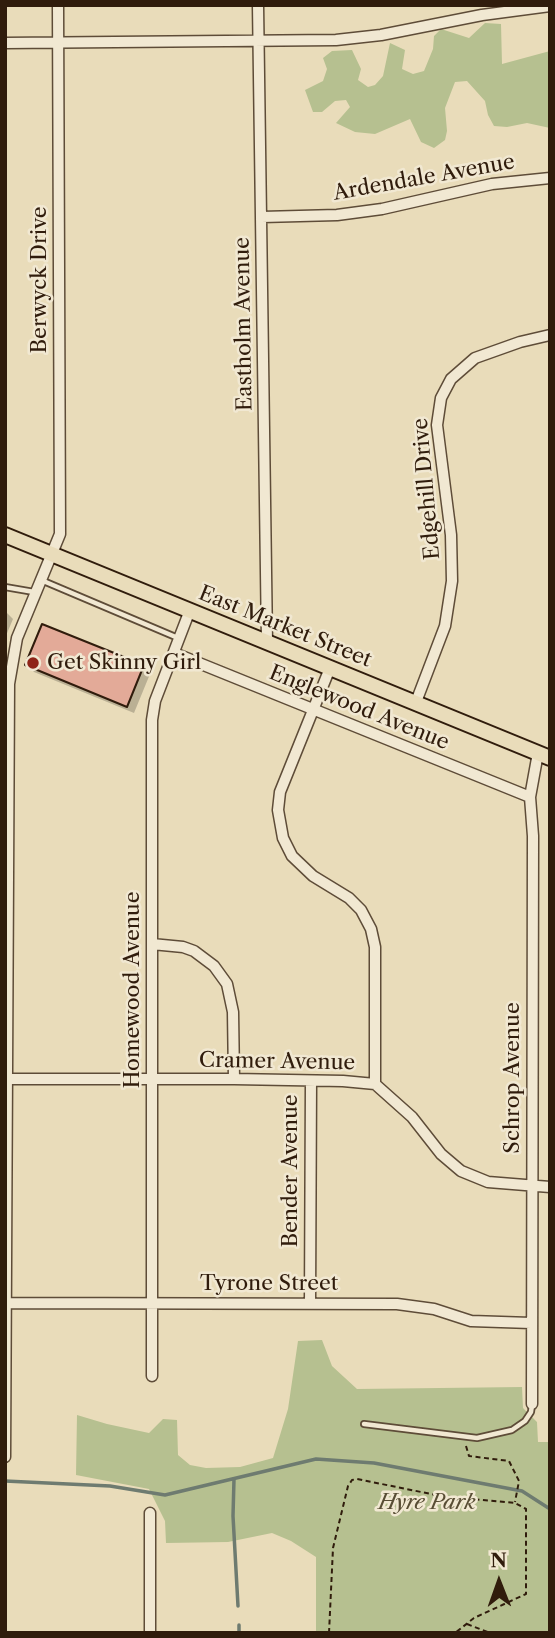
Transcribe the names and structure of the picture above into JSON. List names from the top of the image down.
{
  "streets": {
    "main road": ["East Market Street"],
    "street": [
      "Ardendale Avenue",
      "Berwyck Drive",
      "Eastholm Avenue",
      "Edgehill Drive",
      "Englewood Avenue",
      "Homewood Avenue",
      "Cramer Avenue",
      "Schrop Avenue",
      "Bender Avenue",
      "Tyrone Street"
    ]
  },
  "crossings": [
    ["Ardendale Avenue", "Eastholm Avenue"],
    ["Berwyck Drive", "East Market Street"],
    ["Berwyck Drive", "Cramer Avenue"],
    ["Berwyck Drive", "Tyrone Street"],
    ["Eastholm Avenue", "East Market Street"],
    ["Edgehill Drive", "East Market Street"],
    ["East Market Street", "Homewood Avenue"],
    ["East Market Street", "Schrop Avenue"],
    ["Englewood Avenue", "Homewood Avenue"],
    ["Englewood Avenue", "Schrop Avenue"],
    ["Homewood Avenue", "Cramer Avenue"],
    ["Homewood Avenue", "Tyrone Street"],
    ["Cramer Avenue", "Schrop Avenue"],
    ["Cramer Avenue", "Bender Avenue"],
    ["Schrop Avenue", "Tyrone Street"],
    ["Bender Avenue", "Tyrone Street"]
  ],
  "parks": ["Hyre Park"],
  "places": ["Get Skinny Girl"],
  "north": "top"
}
